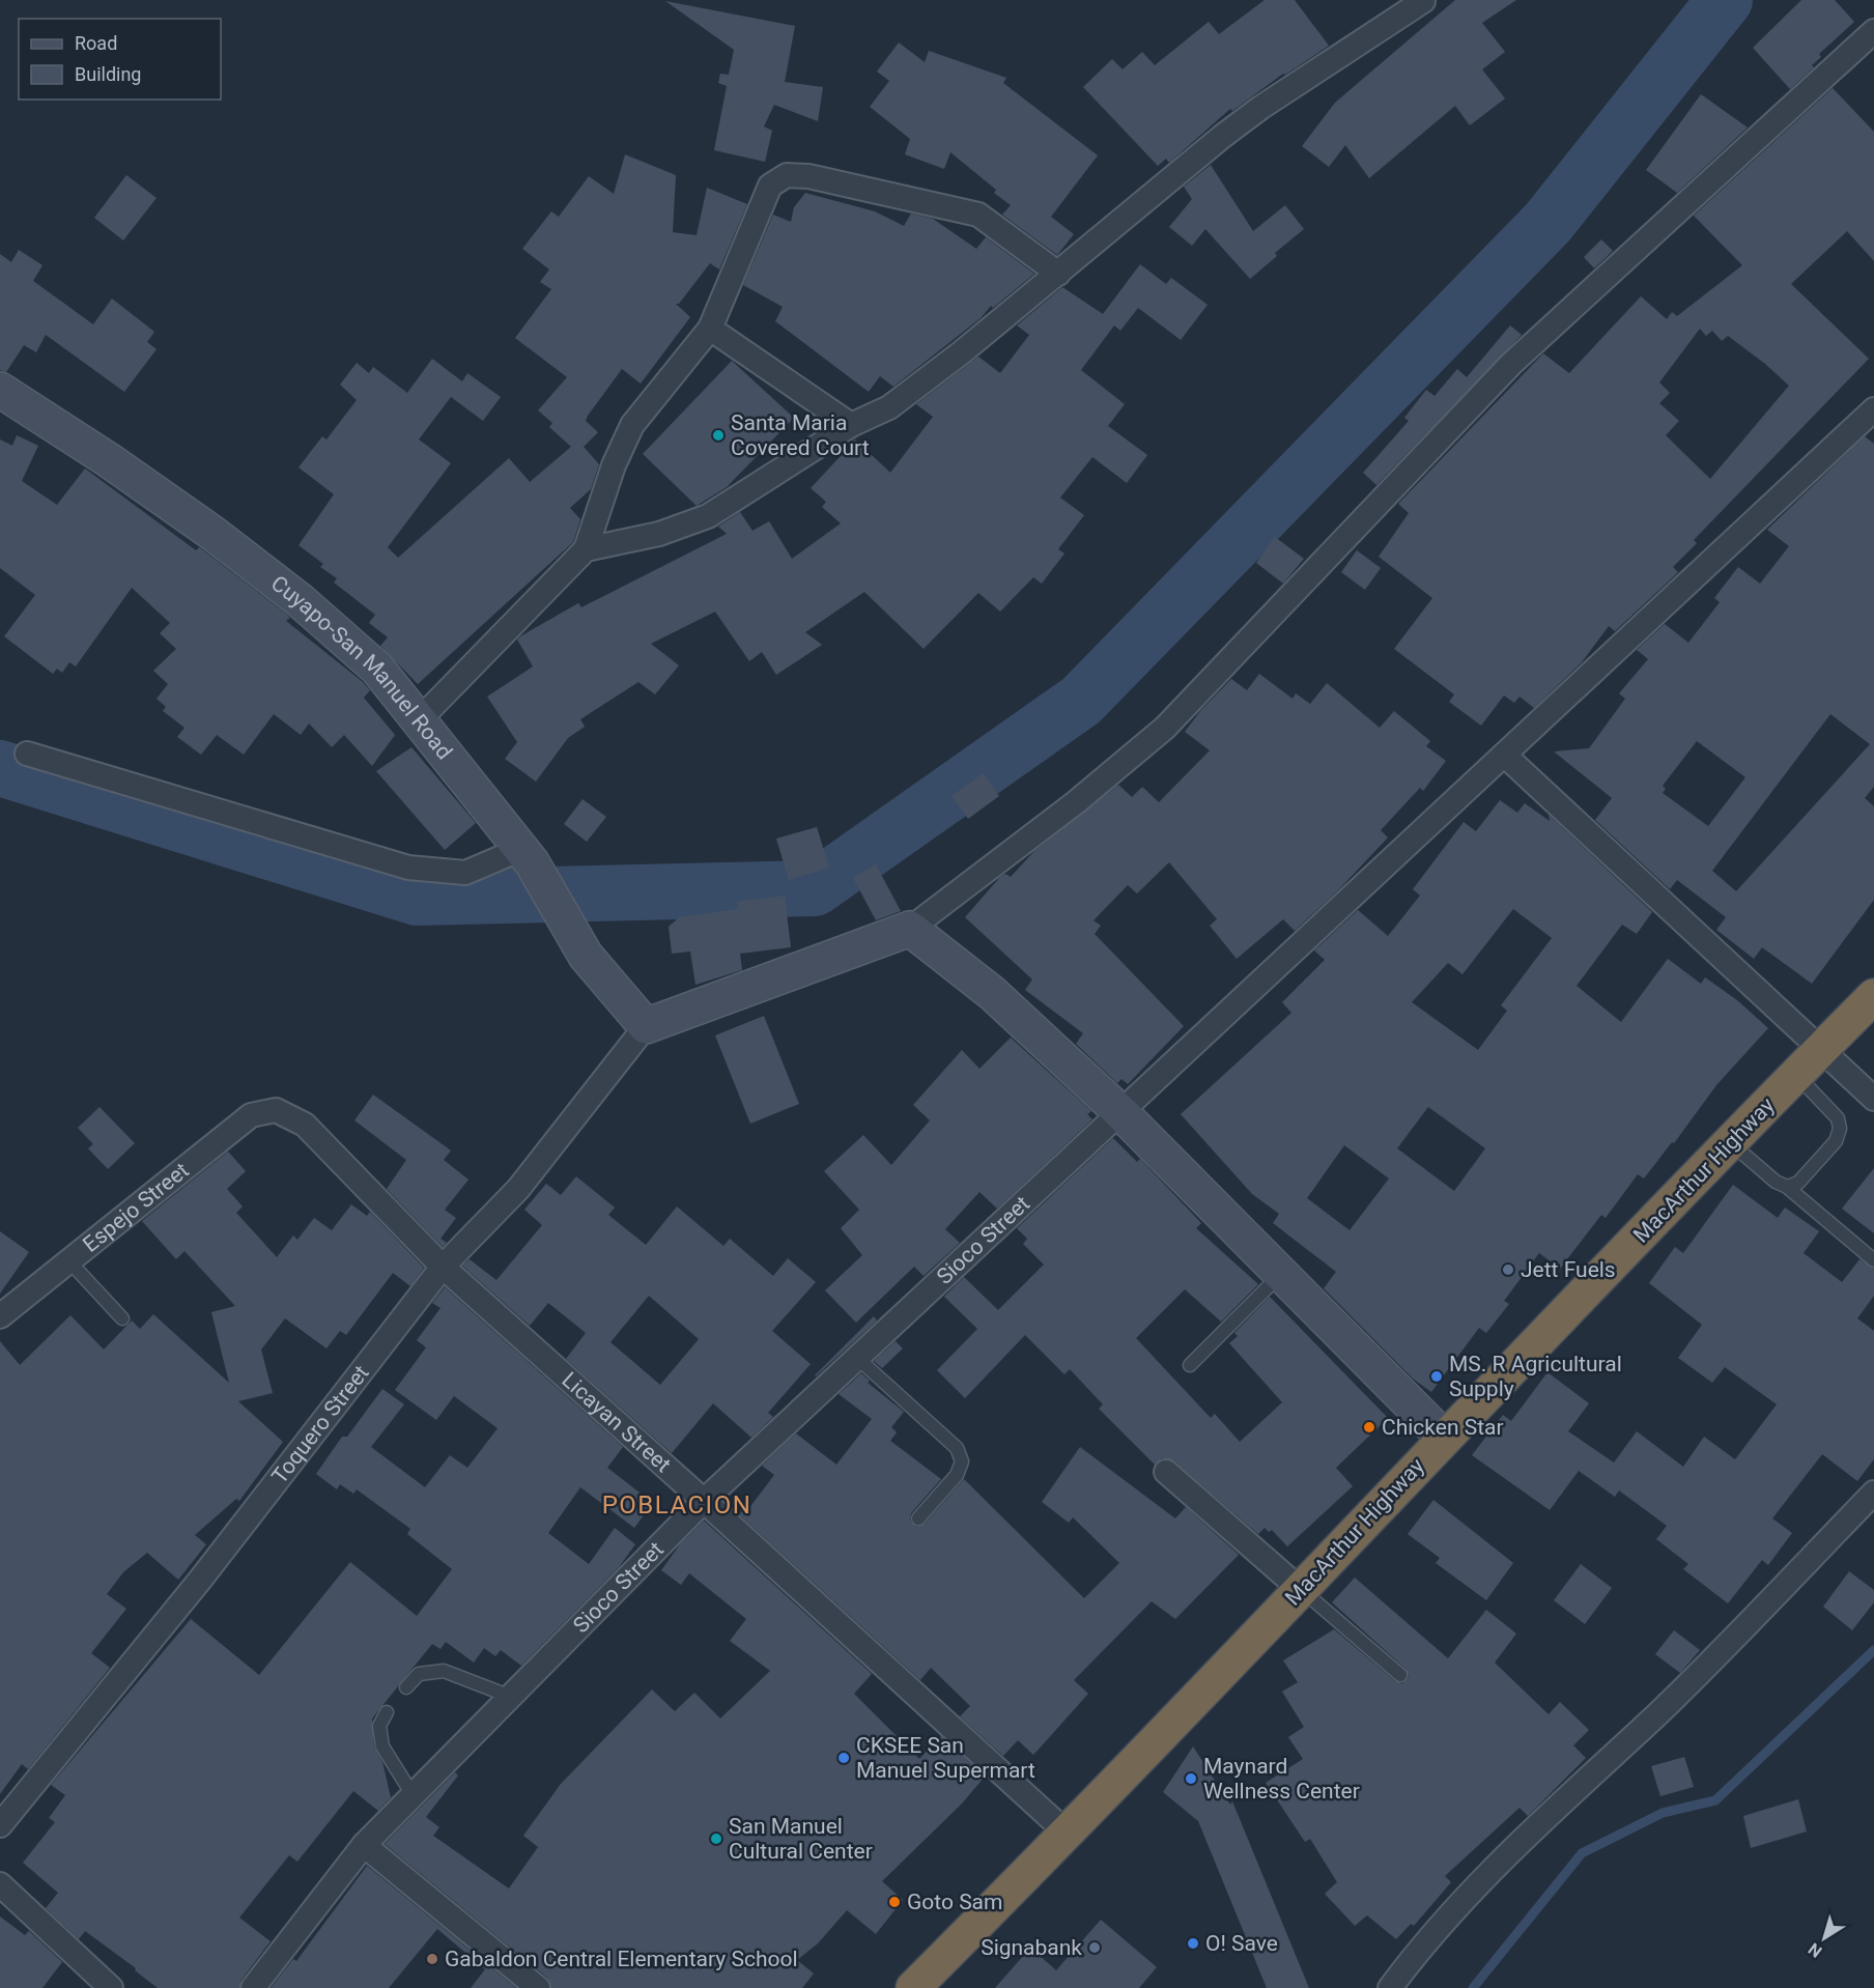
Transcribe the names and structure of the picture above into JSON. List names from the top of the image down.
{
  "streets": {
    "highway": ["MacArthur Highway"],
    "street": [
      "Cuyapo-San Manuel Road",
      "Espejo Street",
      "Sioco Street",
      "Licayan Street",
      "Toquero Street"
    ]
  },
  "crossings": [
    ["Cuyapo-San Manuel Road", "Toquero Street"],
    ["MacArthur Highway", "Licayan Street"],
    ["Espejo Street", "Licayan Street"],
    ["Sioco Street", "Licayan Street"],
    ["Licayan Street", "Toquero Street"]
  ],
  "districts": ["POBLACION"],
  "places": [
    "Santa Maria Covered Court",
    "Jett Fuels",
    "MS. R Agricultural Supply",
    "Chicken Star",
    "CKSEE San Manuel Supermart",
    "Maynard Wellness Center",
    "San Manuel Cultural Center",
    "Goto Sam",
    "O! Save",
    "Signabank",
    "Gabaldon Central Elementary School"
  ],
  "legend": ["Road", "Building"],
  "north": "bottom left"
}
